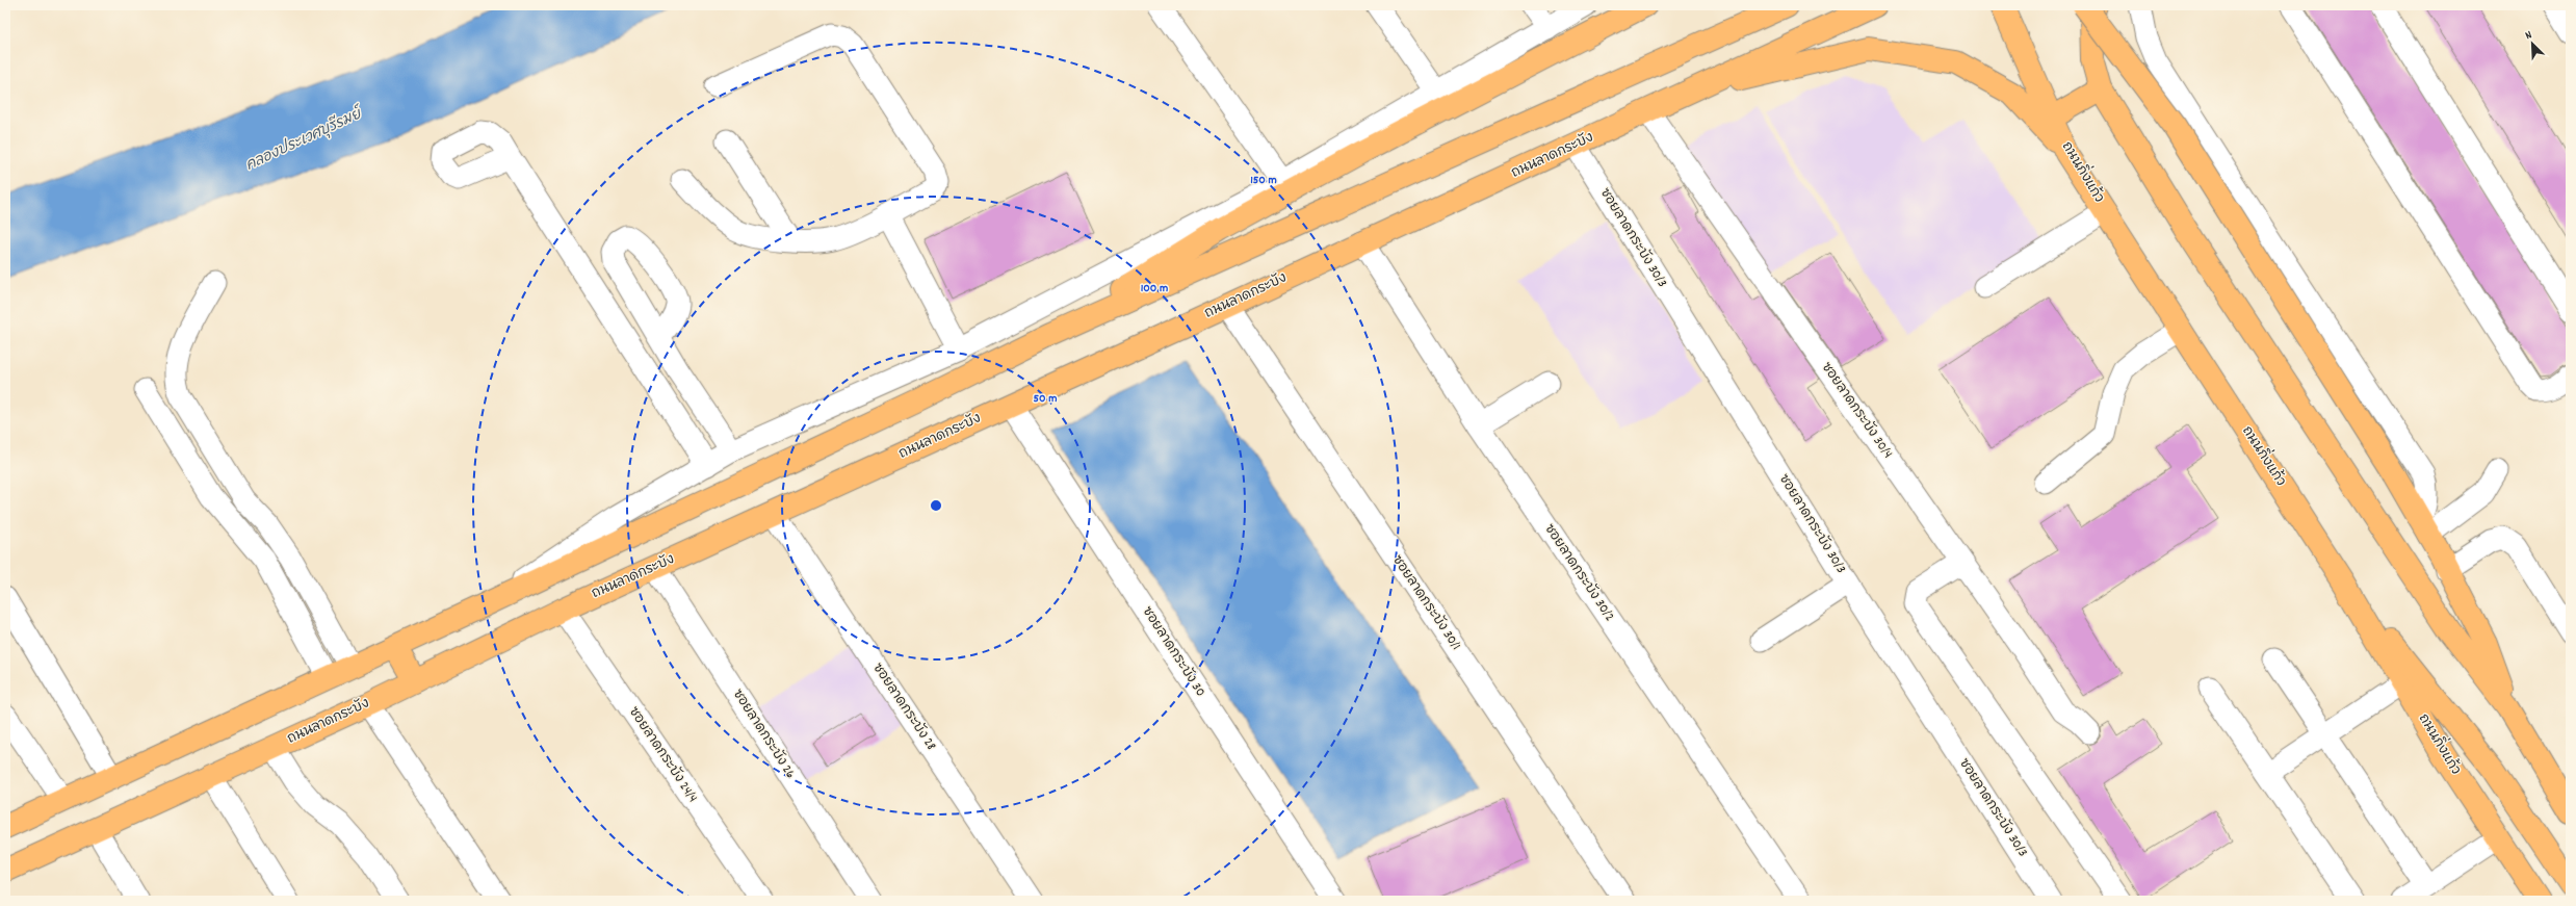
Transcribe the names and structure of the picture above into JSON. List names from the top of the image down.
{
  "streets": {
    "main road": ["ถนนลาดกระบัง", "ถนนกิ่งแก้ว"],
    "street": [
      "ซอยลาดกระบัง 30/3",
      "ซอยลาดกระบัง 30/4",
      "ซอยลาดกระบัง 30/2",
      "ซอยลาดกระบัง 30/1",
      "ซอยลาดกระบัง 30",
      "ซอยลาดกระบัง 28",
      "ซอยลาดกระบัง 26",
      "ซอยลาดกระบัง 24/4"
    ]
  },
  "crossings": [
    ["ถนนลาดกระบัง", "ซอยลาดกระบัง 30/3"],
    ["ถนนลาดกระบัง", "ซอยลาดกระบัง 30/4"],
    ["ถนนลาดกระบัง", "ซอยลาดกระบัง 30/2"],
    ["ถนนลาดกระบัง", "ซอยลาดกระบัง 30/1"],
    ["ถนนลาดกระบัง", "ซอยลาดกระบัง 30"],
    ["ถนนลาดกระบัง", "ซอยลาดกระบัง 28"],
    ["ถนนลาดกระบัง", "ซอยลาดกระบัง 26"],
    ["ถนนลาดกระบัง", "ซอยลาดกระบัง 24/4"]
  ],
  "water": ["คลองประเวศบุรีรมย์"],
  "north": "top left",
  "rings": ["150 m", "100 m", "50 m"]
}
